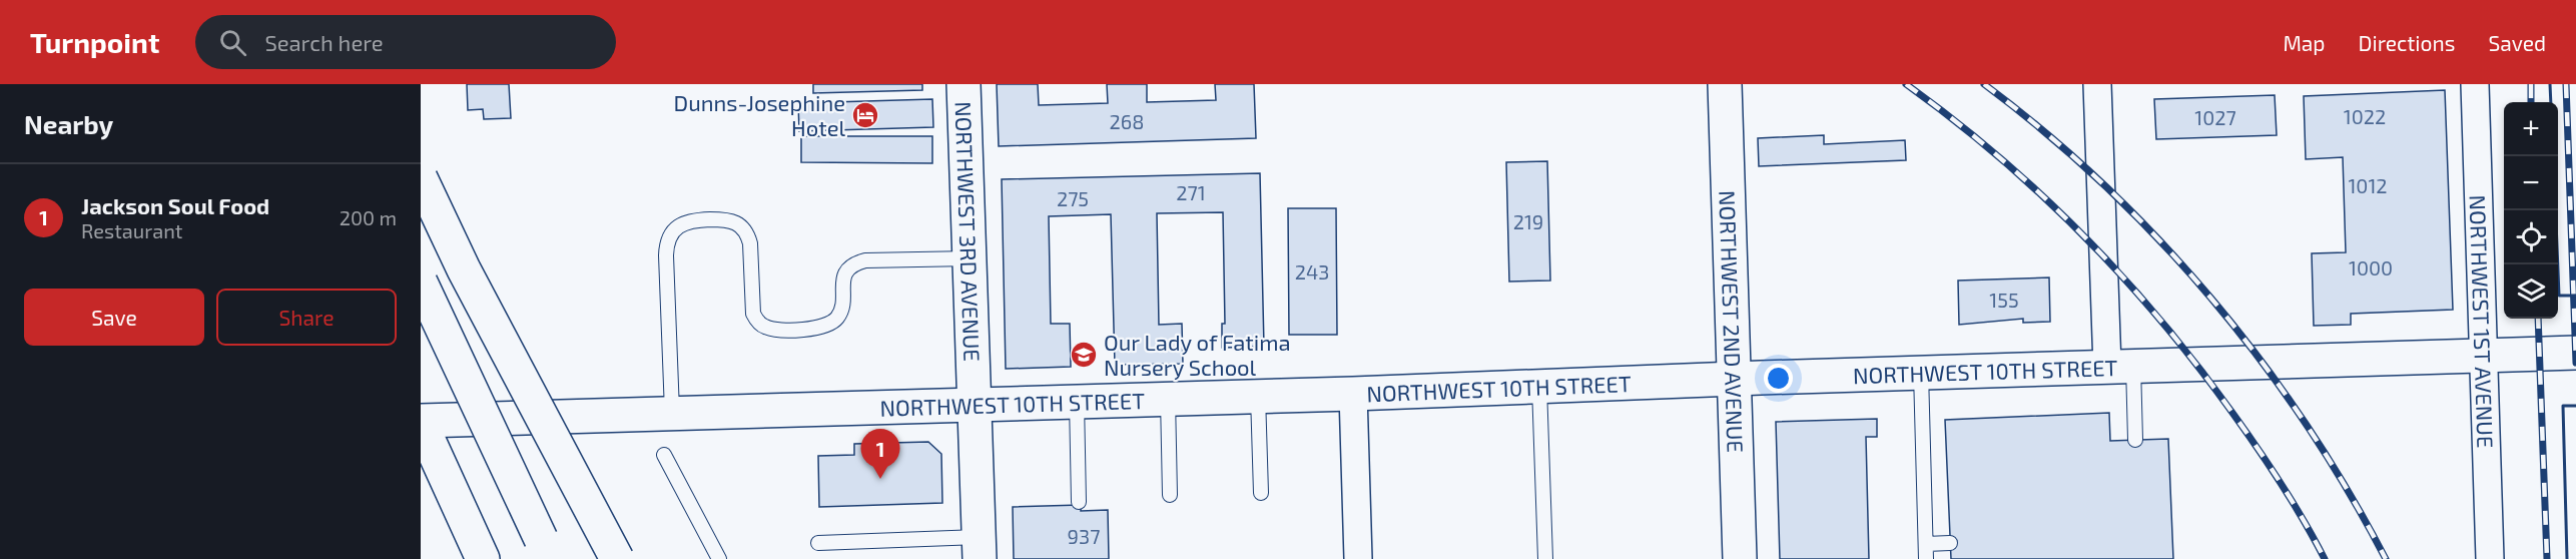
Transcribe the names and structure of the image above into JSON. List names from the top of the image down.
{
  "streets": {
    "main road": ["NORTHWEST 3RD AVENUE", "NORTHWEST 2ND AVENUE", "NORTHWEST 10TH STREET"],
    "street": ["NORTHWEST 1ST AVENUE"]
  },
  "crossings": [
    ["NORTHWEST 3RD AVENUE", "NORTHWEST 10TH STREET"],
    ["NORTHWEST 2ND AVENUE", "NORTHWEST 10TH STREET"],
    ["NORTHWEST 1ST AVENUE", "NORTHWEST 10TH STREET"]
  ],
  "places": {
    "hotel": ["Dunns-Josephine Hotel"],
    "school or university": ["Our Lady of Fatima Nursery School"]
  },
  "house_numbers": [
    "1022",
    "1027",
    "268",
    "1012",
    "271",
    "275",
    "219",
    "1000",
    "243",
    "155",
    "937"
  ],
  "page": {
    "header": "Turnpoint",
    "search": "Search here",
    "nav": ["Map", "Directions", "Saved"],
    "heading": "Nearby",
    "map_buttons": ["+", "−"],
    "list": [
      {
        "mark": "1",
        "name": "Jackson Soul Food",
        "note": "Restaurant",
        "value": "200 m"
      }
    ],
    "buttons": ["Save", "Share"],
    "pins": "1"
  }
}
